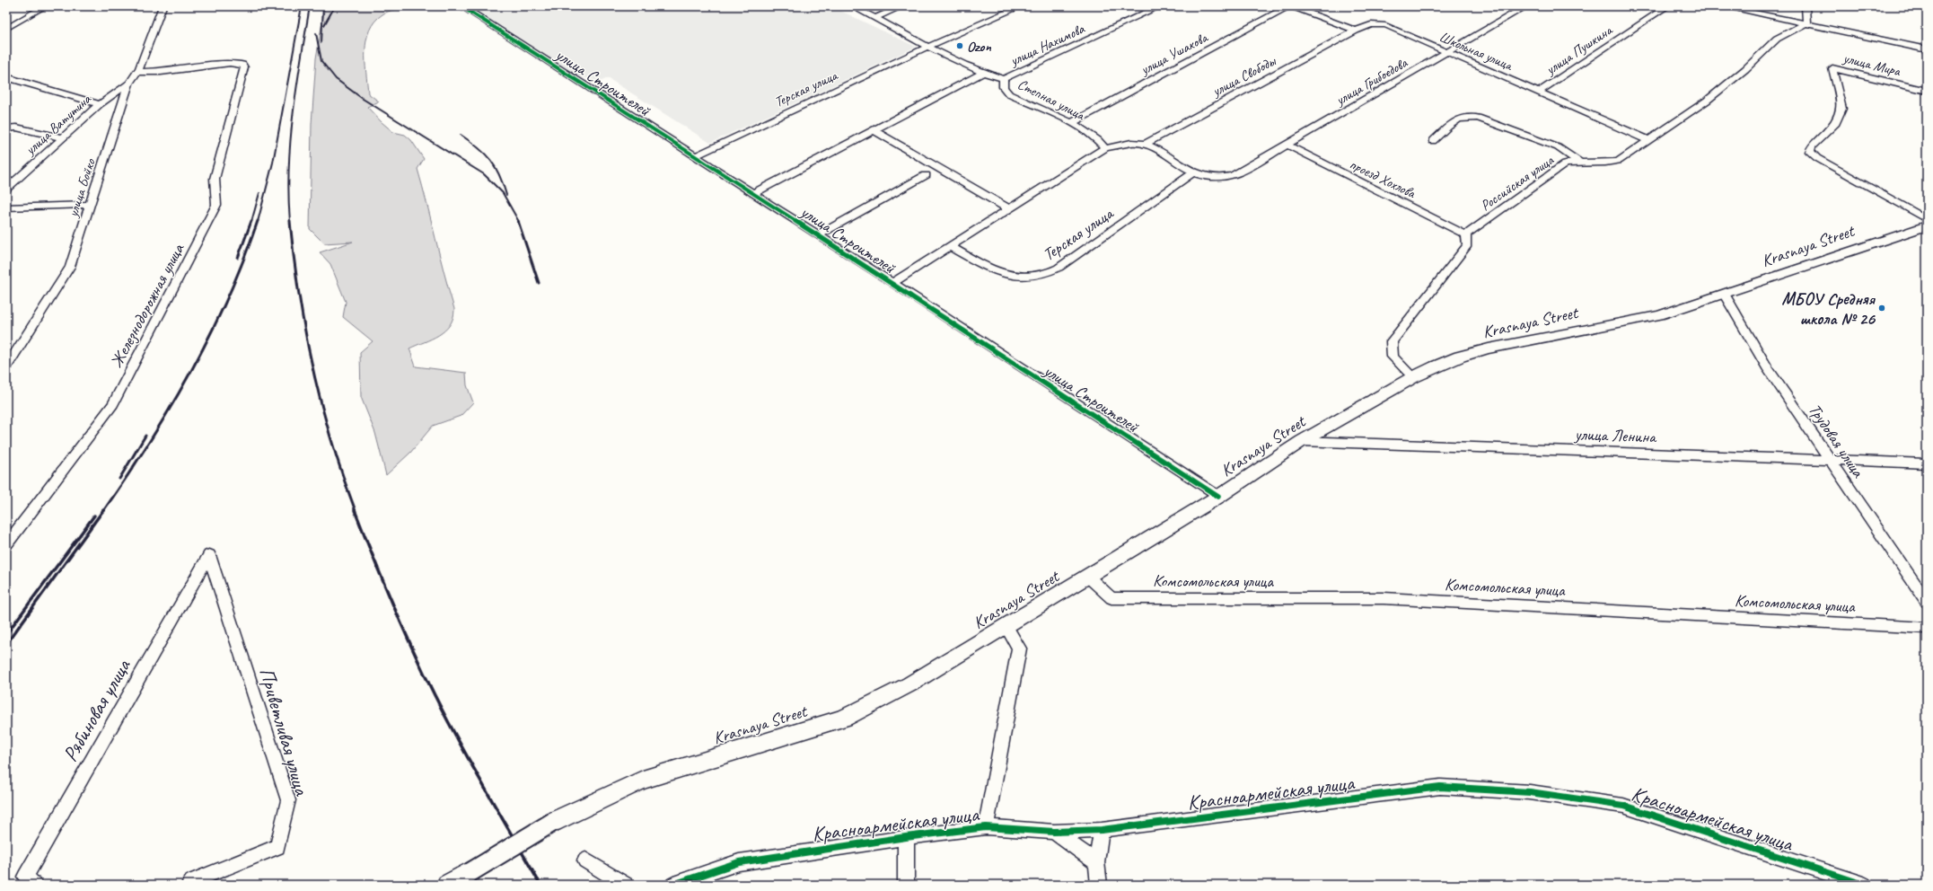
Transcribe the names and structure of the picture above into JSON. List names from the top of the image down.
{
  "streets": {
    "main road": ["Krasnaya Street"],
    "street": [
      "улица Нахимова",
      "улица Пушкина",
      "Школьная улица",
      "улица Ушакова",
      "улица Мира",
      "улица Свободы",
      "улица Грибоедова",
      "улица Строителей",
      "Терская улица",
      "Степная улица",
      "улица Ватутина",
      "проезд Хохлова",
      "Российская улица",
      "улица Бойко",
      "Железнодорожная улица",
      "улица Ленина",
      "Трудовая улица",
      "Комсомольская улица",
      "Рябиновая улица",
      "Приветливая улица",
      "Красноармейская улица"
    ]
  },
  "crossings": [
    ["улица Нахимова", "Степная улица"],
    ["улица Пушкина", "Школьная улица"],
    ["Школьная улица", "улица Свободы"],
    ["Школьная улица", "улица Грибоедова"],
    ["Школьная улица", "Российская улица"],
    ["улица Ушакова", "Степная улица"],
    ["улица Грибоедова", "Терская улица"],
    ["улица Грибоедова", "проезд Хохлова"],
    ["улица Строителей", "Терская улица"],
    ["улица Строителей", "Krasnaya Street"],
    ["Терская улица", "Степная улица"],
    ["улица Ватутина", "улица Бойко"],
    ["проезд Хохлова", "Российская улица"],
    ["улица Бойко", "Железнодорожная улица"],
    ["Krasnaya Street", "улица Ленина"],
    ["Krasnaya Street", "Трудовая улица"],
    ["Krasnaya Street", "Комсомольская улица"],
    ["улица Ленина", "Трудовая улица"],
    ["Рябиновая улица", "Приветливая улица"]
  ],
  "places": ["Ozon", "МБОУ Средняя школа № 26"]
}
